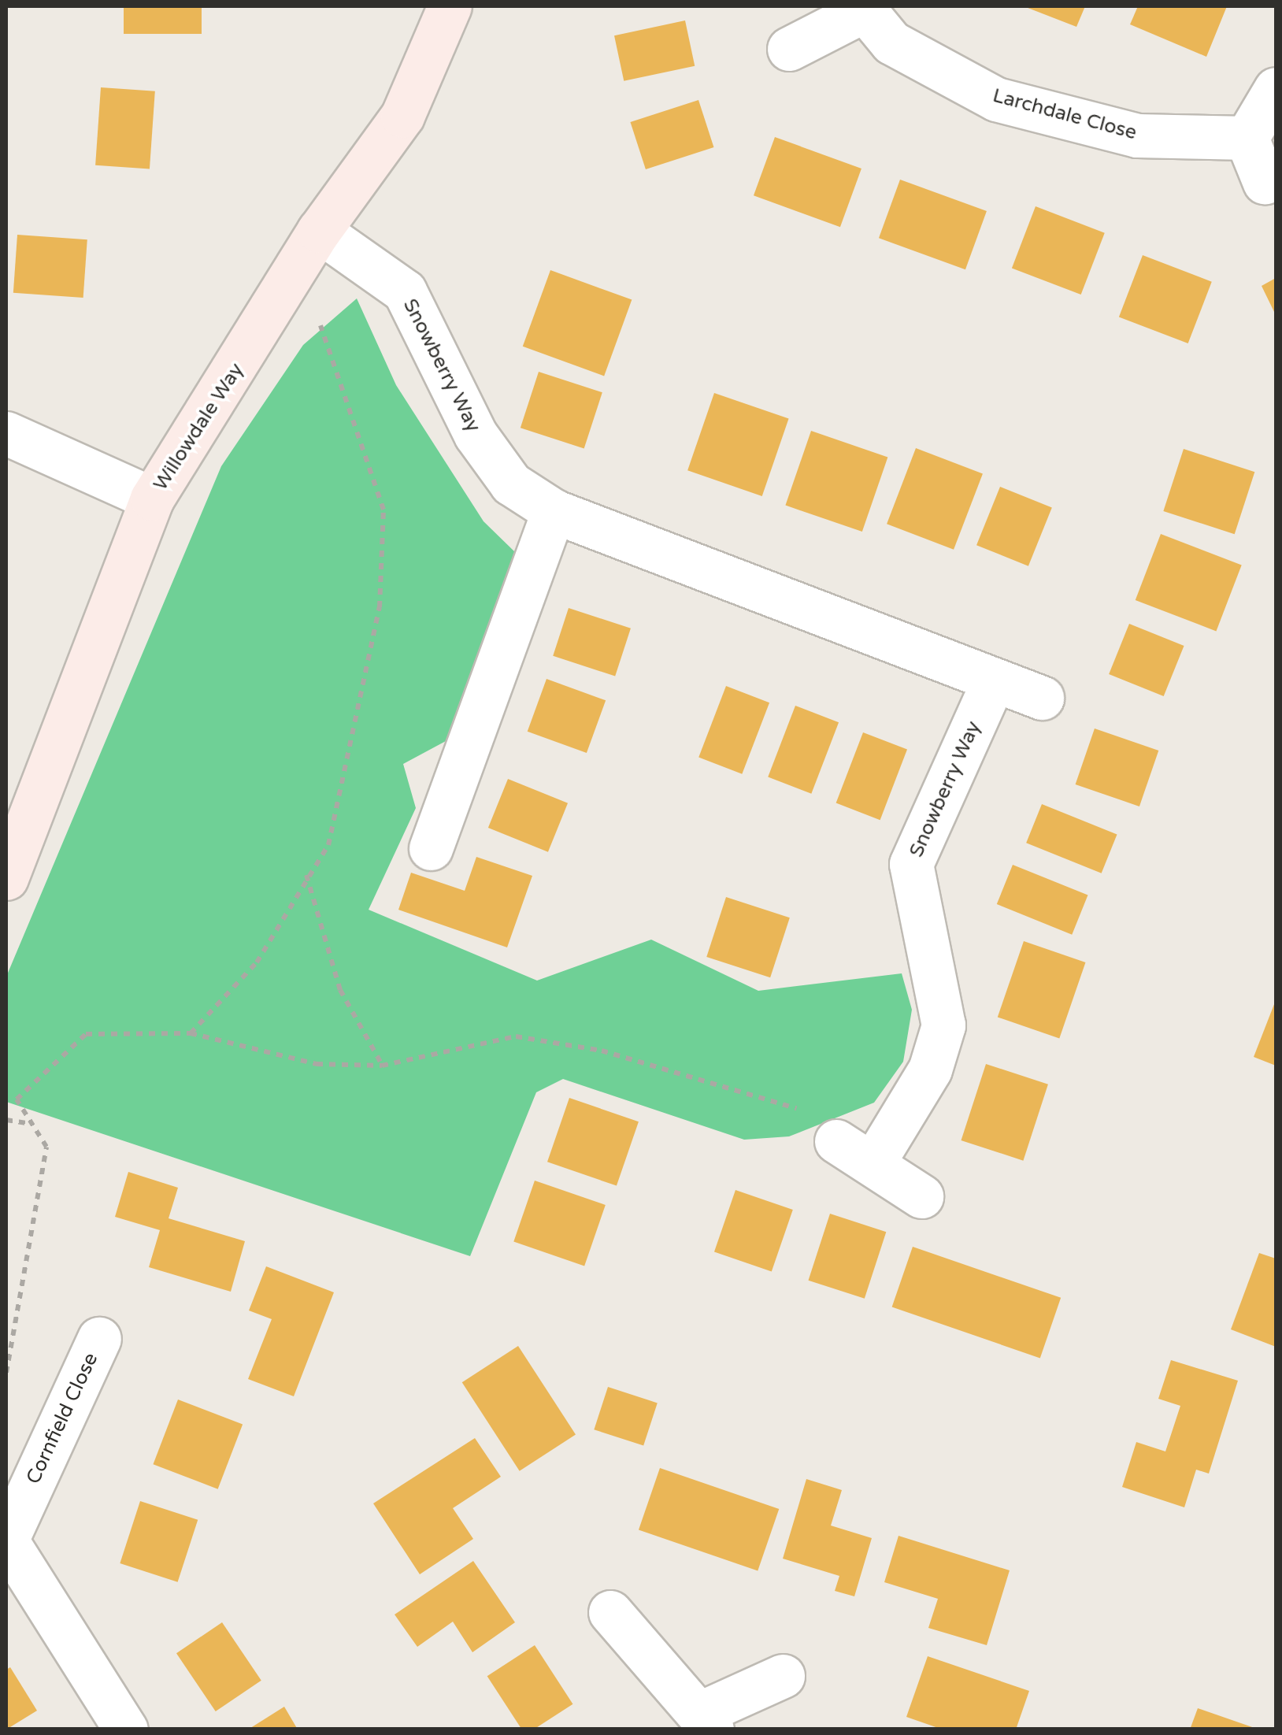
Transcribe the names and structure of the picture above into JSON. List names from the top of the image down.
{
  "streets": {
    "street": [
      "Larchdale Close",
      "Snowberry Way",
      "Willowdale Way",
      "Cornfield Close"
    ]
  },
  "crossings": [
    ["Snowberry Way", "Willowdale Way"]
  ]
}
